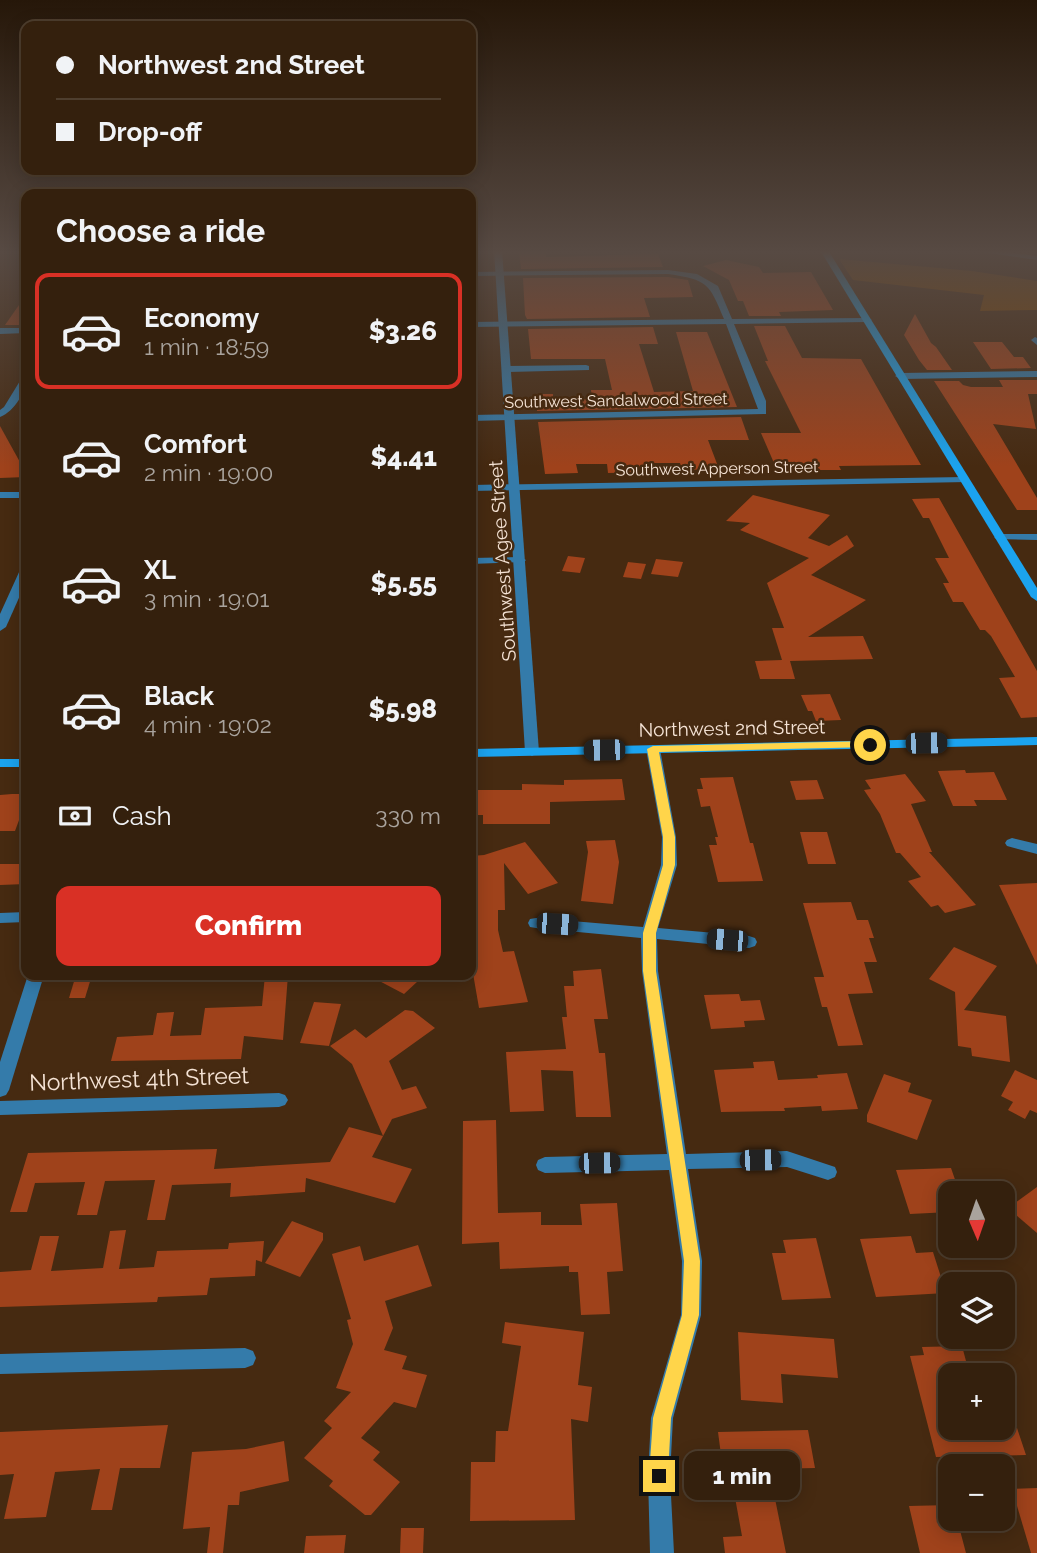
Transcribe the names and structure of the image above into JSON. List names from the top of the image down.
{
  "streets": {
    "main road": ["Northwest 2nd Street"],
    "street": [
      "Southwest Sandalwood Street",
      "Southwest Apperson Street",
      "Southwest Agee Street",
      "Northwest 4th Street"
    ]
  },
  "crossings": [
    ["Southwest Sandalwood Street", "Southwest Agee Street"],
    ["Southwest Apperson Street", "Southwest Agee Street"],
    ["Southwest Agee Street", "Northwest 2nd Street"]
  ],
  "north": "bottom",
  "page": {
    "banner": ["Northwest 2nd Street", "Drop-off"],
    "heading": "Choose a ride",
    "list": [
      {
        "name": "Economy",
        "note": "1 min · 18:59",
        "value": "$3.26"
      },
      {
        "name": "Comfort",
        "note": "2 min · 19:00",
        "value": "$4.41"
      },
      {
        "name": "XL",
        "note": "3 min · 19:01",
        "value": "$5.55"
      },
      {
        "name": "Black",
        "note": "4 min · 19:02",
        "value": "$5.98"
      }
    ],
    "pay": ["Cash", "330 m"],
    "buttons": "Confirm",
    "map_buttons": ["+", "−"],
    "bubble": "1 min"
  }
}
